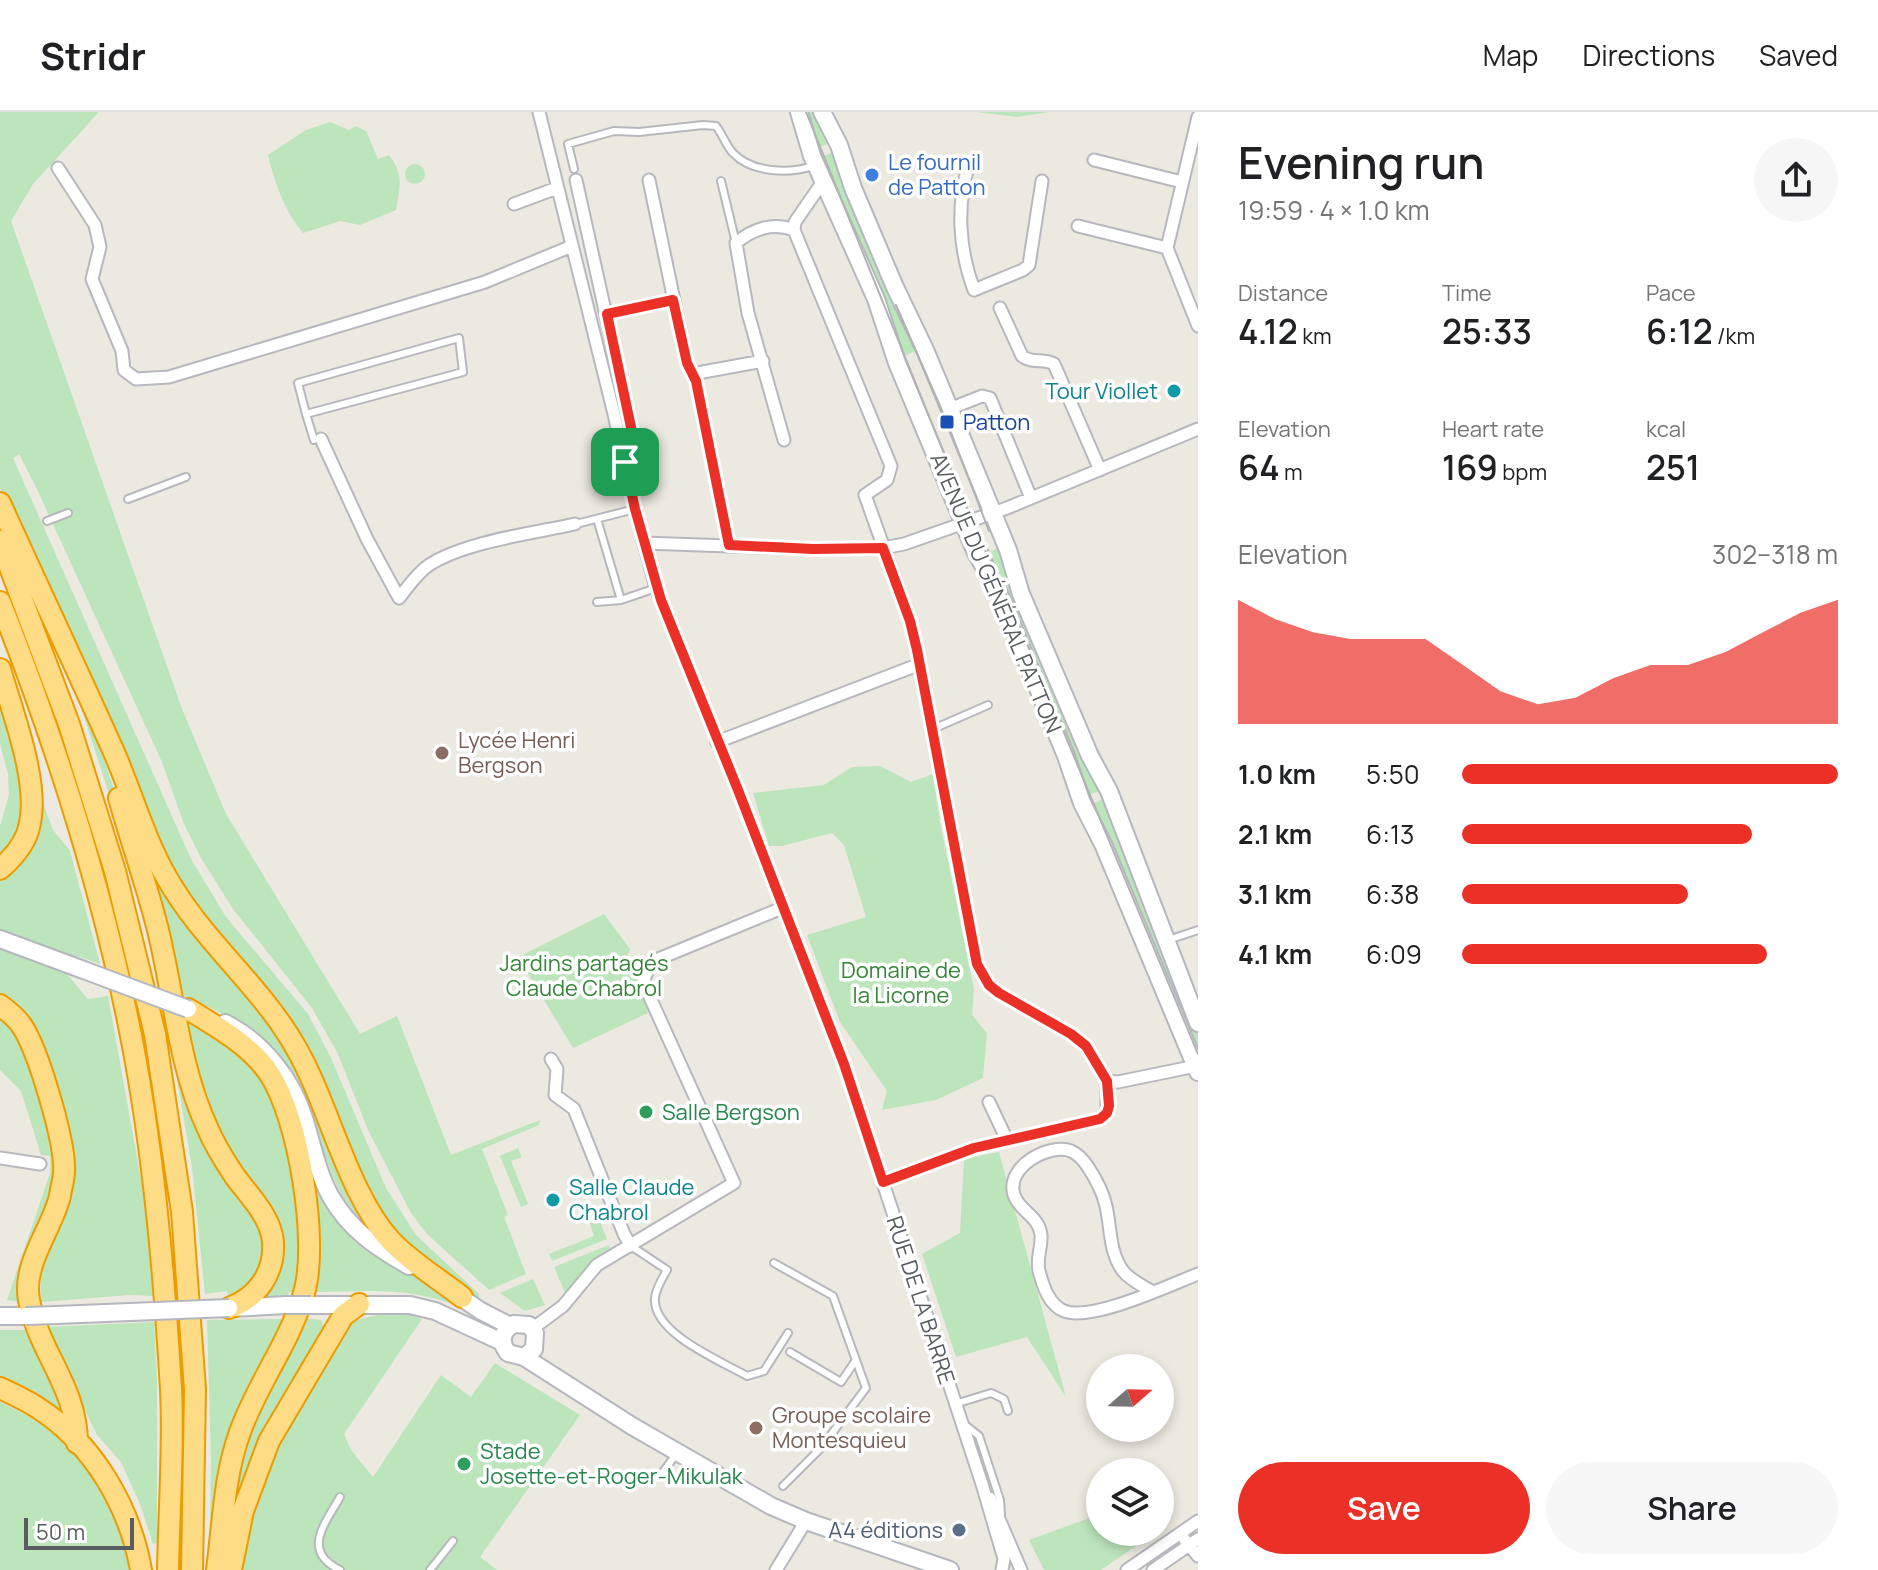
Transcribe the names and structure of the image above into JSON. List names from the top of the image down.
{
  "streets": {
    "street": ["AVENUE DU GÉNÉRAL PATTON", "RUE DE LA BARRE"]
  },
  "parks": ["Jardins partagés Claude Chabrol", "Domaine de la Licorne"],
  "places": {
    "other": [
      "Le fournil de Patton",
      "Tour Viollet",
      "Lycée Henri Bergson",
      "Salle Bergson",
      "Salle Claude Chabrol",
      "Groupe scolaire Montesquieu",
      "Stade Josette-et-Roger-Mikulak",
      "A4 éditions"
    ],
    "transit": ["Patton"]
  },
  "scale_bar": "50 m",
  "north": "right",
  "page": {
    "header": "Stridr",
    "nav": ["Map", "Directions", "Saved"],
    "heading": ["Evening run", "19:59 · 4 × 1.0 km"],
    "stats": [
      ["Distance", "4.12 km"],
      ["Time", "25:33"],
      ["Pace", "6:12 /km"],
      ["Elevation", "64 m"],
      ["Heart rate", "169 bpm"],
      ["kcal", "251"]
    ],
    "chart": ["Elevation", "302–318 m"],
    "list": [
      {
        "name": "1.0 km",
        "note": "5:50"
      },
      {
        "name": "2.1 km",
        "note": "6:13"
      },
      {
        "name": "3.1 km",
        "note": "6:38"
      },
      {
        "name": "4.1 km",
        "note": "6:09"
      }
    ],
    "buttons": ["Save", "Share"],
    "scale": "50 m"
  }
}
